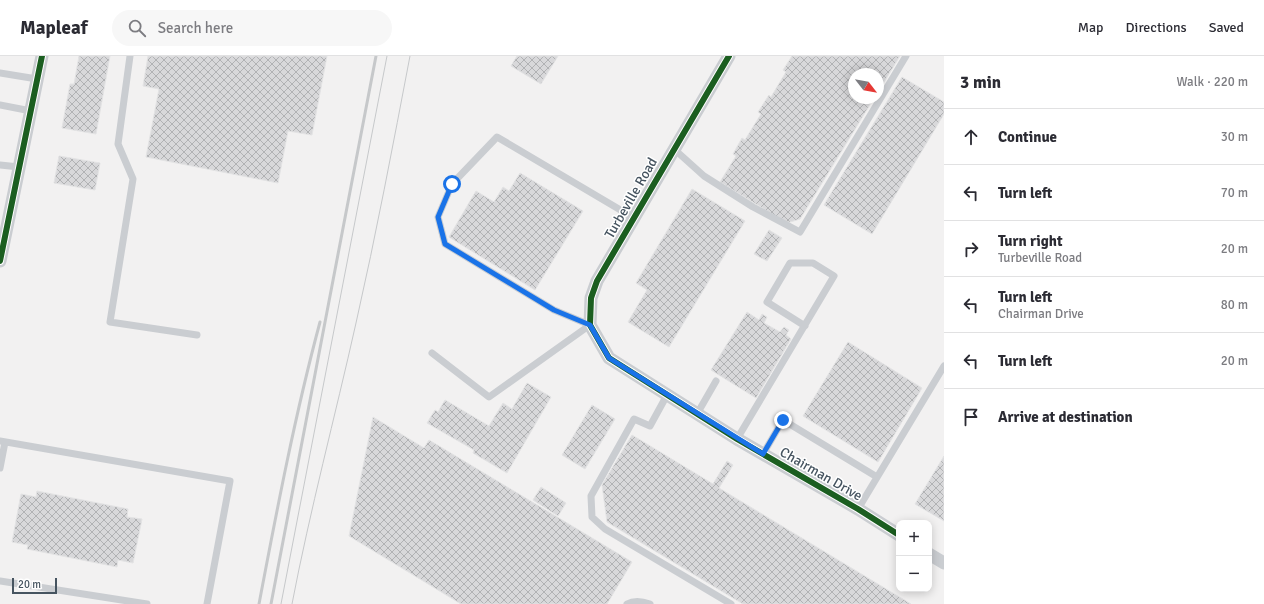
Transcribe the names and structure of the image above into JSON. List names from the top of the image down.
{
  "streets": {
    "street": ["Turbeville Road", "Chairman Drive"]
  },
  "crossings": [
    ["Turbeville Road", "Chairman Drive"]
  ],
  "scale_bar": "20 m",
  "north": "bottom right",
  "page": {
    "header": "Mapleaf",
    "search": "Search here",
    "nav": ["Map", "Directions", "Saved"],
    "heading": ["3 min", "Walk · 220 m"],
    "list": [
      ["Continue", "30 m"],
      ["Turn left", "70 m"],
      ["Turn right", "Turbeville Road", "20 m"],
      ["Turn left", "Chairman Drive", "80 m"],
      ["Turn left", "20 m"],
      "Arrive at destination"
    ],
    "map_buttons": ["+", "−"],
    "scale": "20 m"
  }
}
